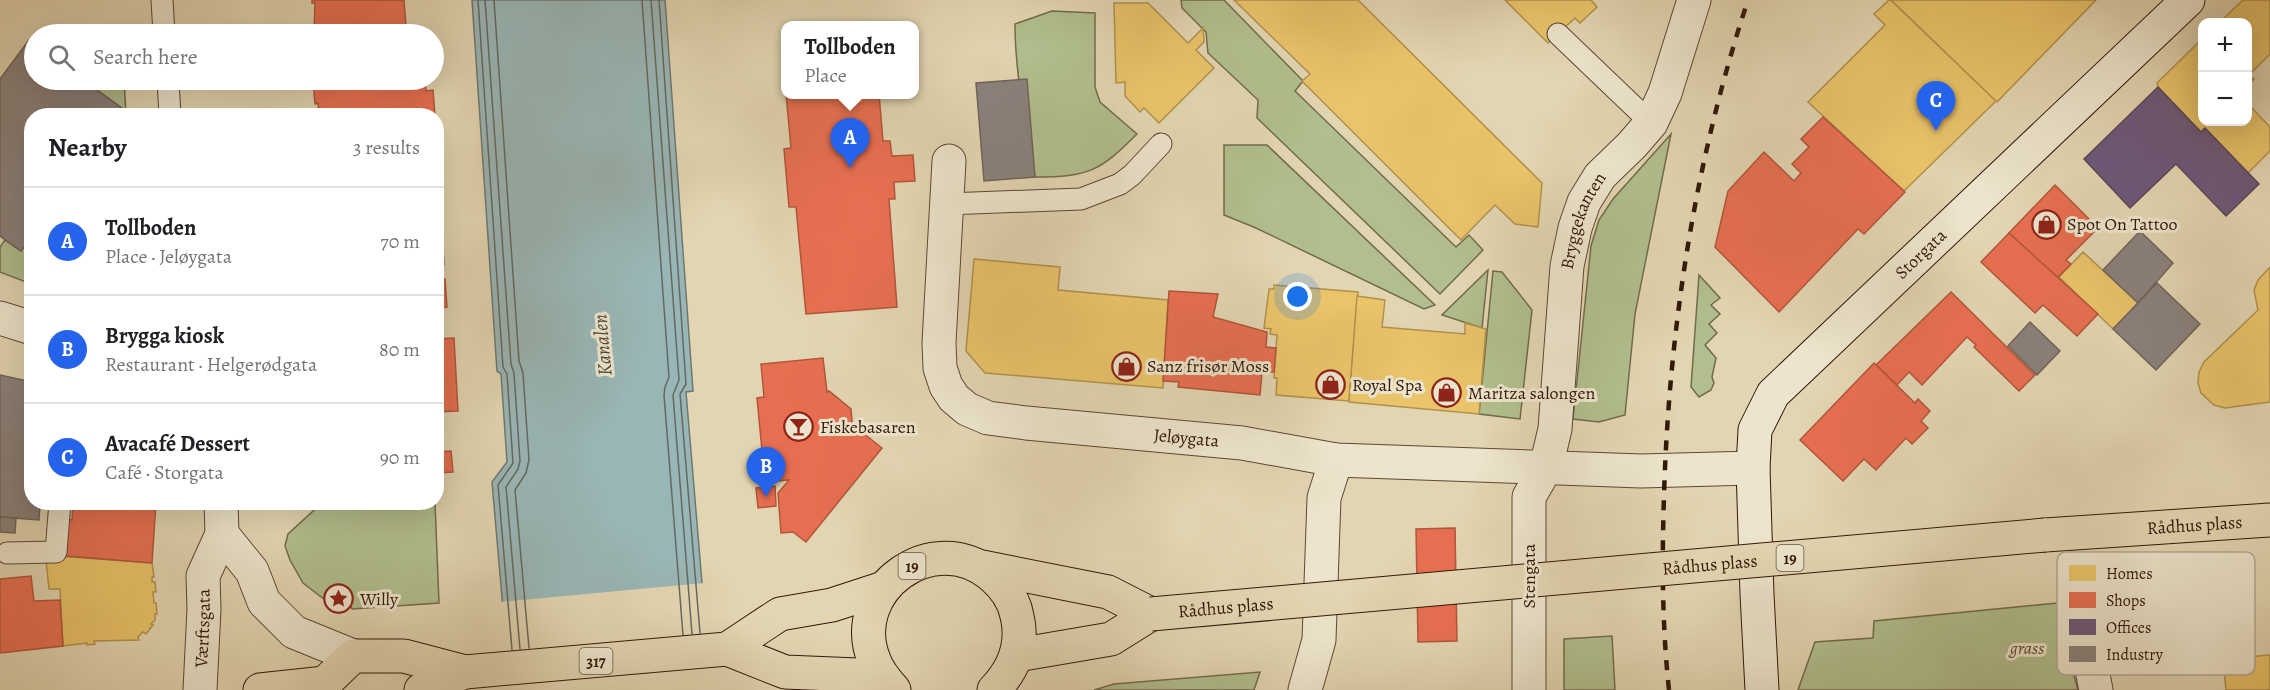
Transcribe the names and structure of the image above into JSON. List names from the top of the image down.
{
  "streets": {
    "main road": ["Rådhus plass", "19", "317"],
    "street": [
      "Bryggekanten",
      "Storgata",
      "Jeløygata",
      "Stengata",
      "Værftsgata"
    ]
  },
  "crossings": [
    ["Bryggekanten", "Jeløygata"],
    ["Bryggekanten", "Stengata"],
    ["Storgata", "Jeløygata"],
    ["Jeløygata", "Stengata"],
    ["Rådhus plass", "19"],
    ["19", "317"],
    ["Værftsgata", "317"]
  ],
  "water": ["Kanalen"],
  "parks": ["grass"],
  "places": {
    "shop": [
      "Spot On Tattoo",
      "Sanz frisør Moss",
      "Royal Spa",
      "Maritza salongen"
    ],
    "bar": ["Fiskebasaren"],
    "place": ["Willy"]
  },
  "legend": [
    "Homes",
    "Shops",
    "Offices",
    "Industry"
  ],
  "page": {
    "map_buttons": ["+", "−"],
    "popup": ["Tollboden", "Place"],
    "search": "Search here",
    "pins": ["C", "A", "B"],
    "heading": ["Nearby", "3 results"],
    "list": [
      {
        "mark": "A",
        "name": "Tollboden",
        "note": "Place · Jeløygata",
        "value": "70 m"
      },
      {
        "mark": "B",
        "name": "Brygga kiosk",
        "note": "Restaurant · Helgerødgata",
        "value": "80 m"
      },
      {
        "mark": "C",
        "name": "Avacafé Dessert",
        "note": "Café · Storgata",
        "value": "90 m"
      }
    ]
  }
}
